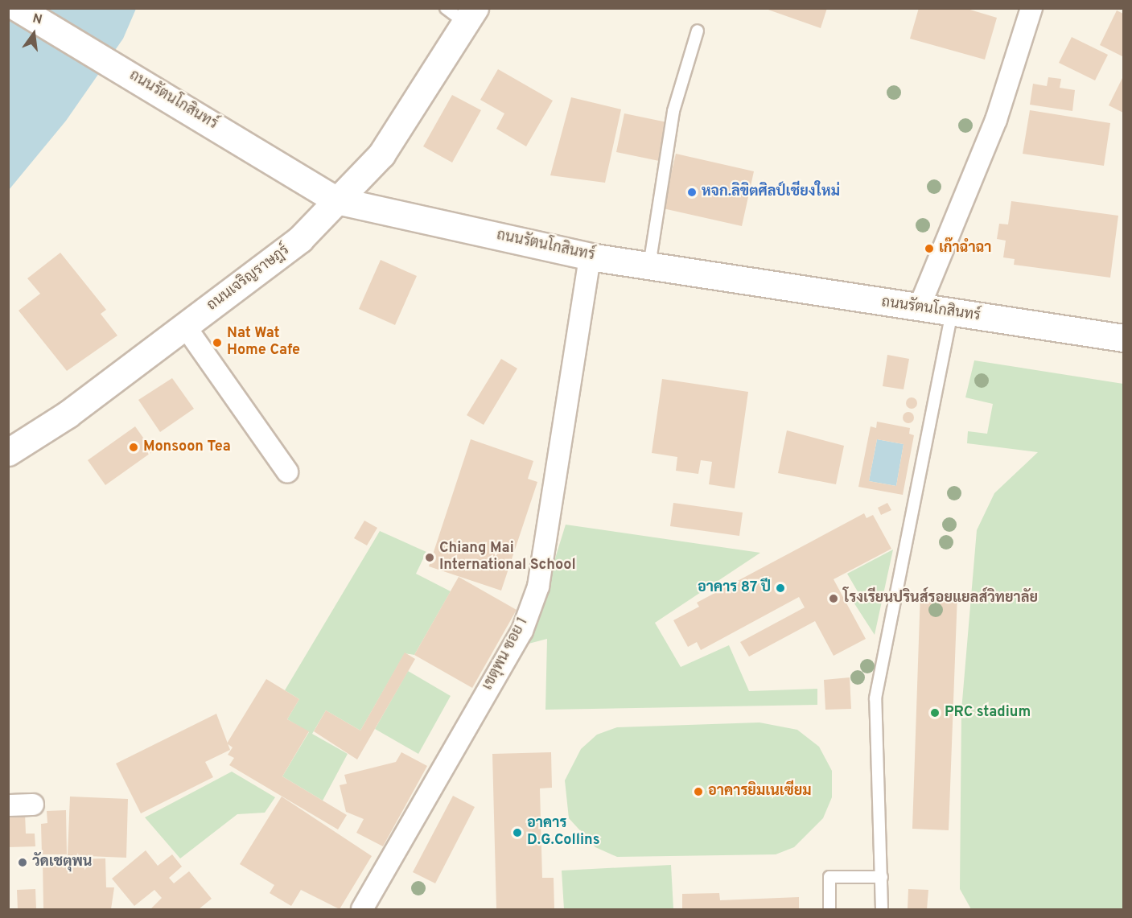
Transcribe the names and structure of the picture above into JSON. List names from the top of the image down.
{
  "streets": {
    "street": ["ถนนรัตนโกสินทร์", "ถนนเจริญราษฎร์", "เชตุพน ซอย 1"]
  },
  "crossings": [
    ["ถนนรัตนโกสินทร์", "ถนนเจริญราษฎร์"],
    ["ถนนรัตนโกสินทร์", "เชตุพน ซอย 1"]
  ],
  "places": [
    "หจก.ลิขิตศิลป์เชียงใหม่",
    "เก๊าฉำฉา",
    "Nat Wat Home Cafe",
    "Monsoon Tea",
    "Chiang Mai International School",
    "อาคาร 87 ปี",
    "โรงเรียนปรินส์รอยแยลส์วิทยาลัย",
    "PRC stadium",
    "อาคารยิมเนเซียม",
    "อาคาร D.G.Collins",
    "วัดเชตุพน"
  ],
  "north": "top"
}
